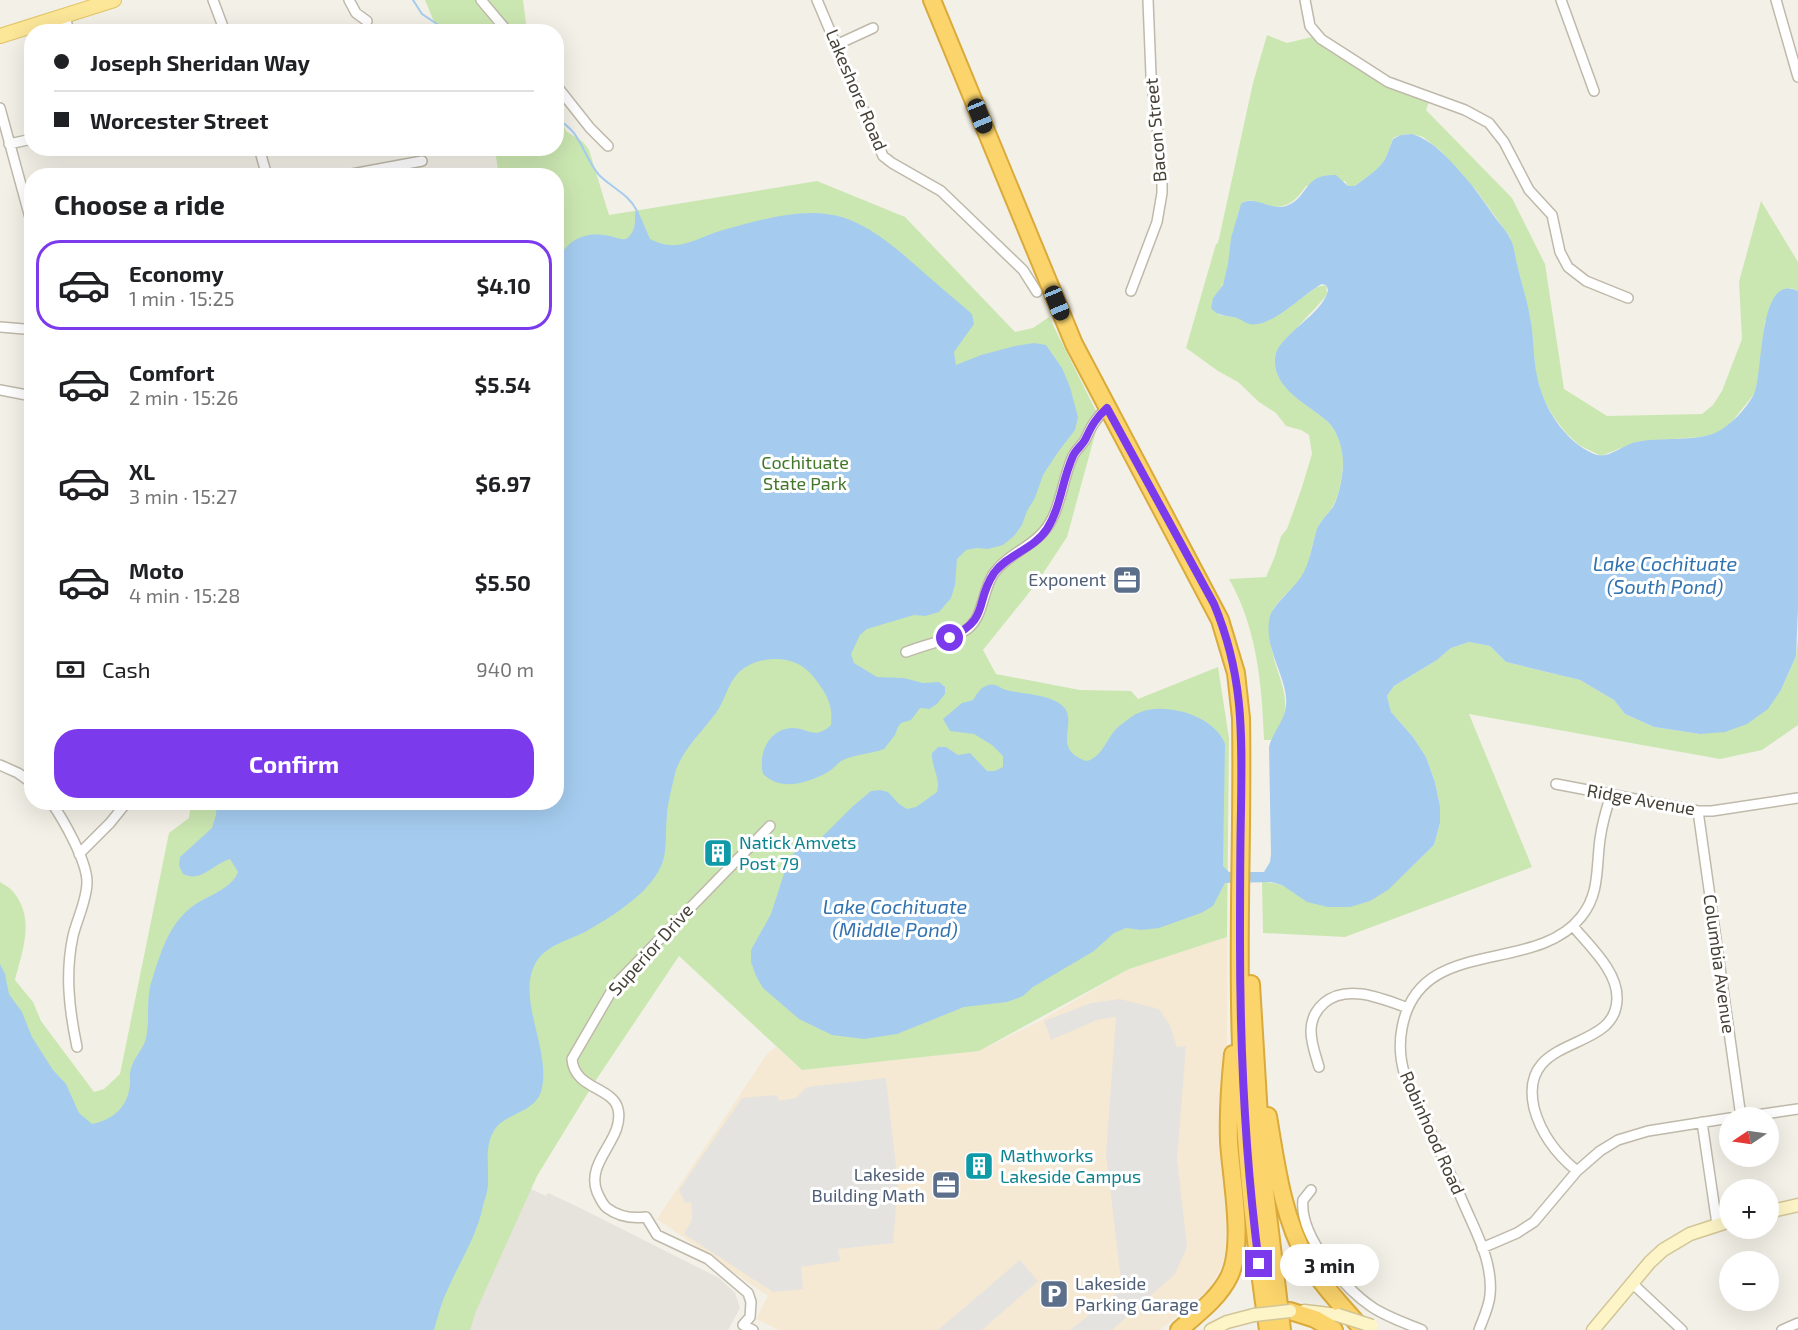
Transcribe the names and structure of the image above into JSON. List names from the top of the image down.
{
  "streets": {
    "street": [
      "Lakeshore Road",
      "Bacon Street",
      "Ridge Avenue",
      "Superior Drive",
      "Columbia Avenue",
      "Robinhood Road"
    ]
  },
  "crossings": [
    ["Ridge Avenue", "Columbia Avenue"],
    ["Ridge Avenue", "Robinhood Road"]
  ],
  "water": ["Lake Cochituate (South Pond)", "Lake Cochituate (Middle Pond)"],
  "parks": ["Cochituate State Park"],
  "places": {
    "office": ["Exponent", "Lakeside Building Math"],
    "building": ["Natick Amvets Post 79", "Mathworks Lakeside Campus"],
    "parking": ["Lakeside Parking Garage"]
  },
  "north": "left",
  "page": {
    "banner": ["Joseph Sheridan Way", "Worcester Street"],
    "heading": "Choose a ride",
    "list": [
      {
        "name": "Economy",
        "note": "1 min · 15:25",
        "value": "$4.10"
      },
      {
        "name": "Comfort",
        "note": "2 min · 15:26",
        "value": "$5.54"
      },
      {
        "name": "XL",
        "note": "3 min · 15:27",
        "value": "$6.97"
      },
      {
        "name": "Moto",
        "note": "4 min · 15:28",
        "value": "$5.50"
      }
    ],
    "pay": ["Cash", "940 m"],
    "buttons": "Confirm",
    "map_buttons": ["+", "−"],
    "bubble": "3 min"
  }
}
